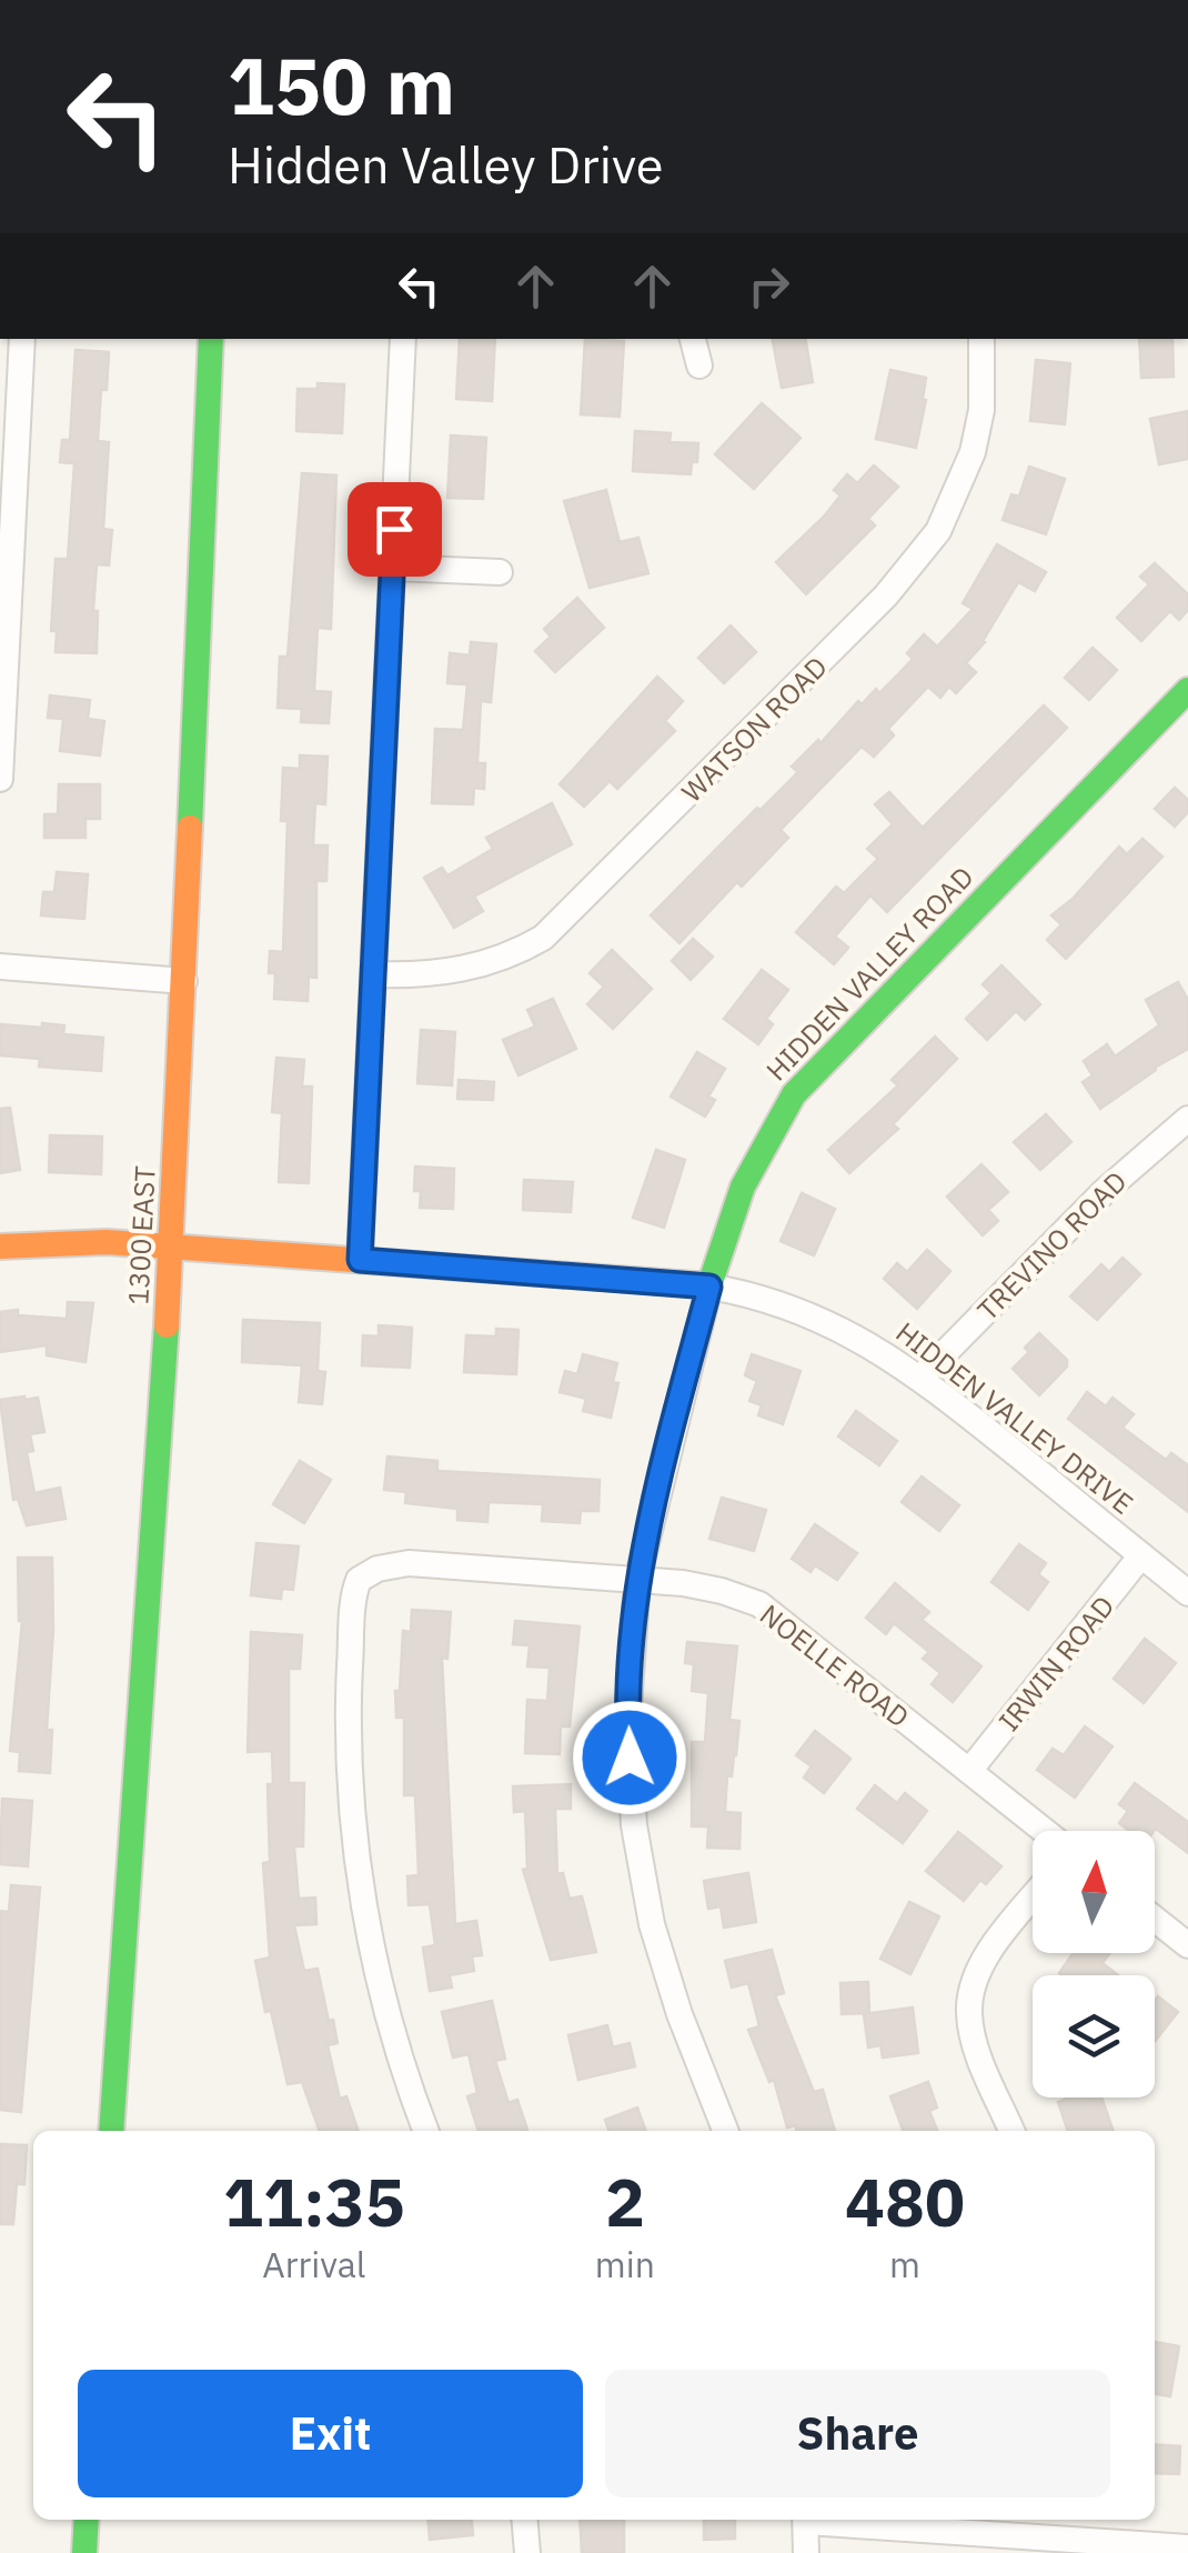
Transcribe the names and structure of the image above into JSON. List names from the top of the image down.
{
  "streets": {
    "main road": ["HIDDEN VALLEY ROAD", "1300 EAST", "HIDDEN VALLEY DRIVE"],
    "street": [
      "WATSON ROAD",
      "TREVINO ROAD",
      "IRWIN ROAD",
      "NOELLE ROAD"
    ]
  },
  "crossings": [
    ["HIDDEN VALLEY ROAD", "HIDDEN VALLEY DRIVE"],
    ["HIDDEN VALLEY ROAD", "NOELLE ROAD"],
    ["1300 EAST", "HIDDEN VALLEY DRIVE"],
    ["TREVINO ROAD", "HIDDEN VALLEY DRIVE"],
    ["HIDDEN VALLEY DRIVE", "IRWIN ROAD"],
    ["IRWIN ROAD", "NOELLE ROAD"]
  ],
  "north": "top",
  "page": {
    "turn": ["150 m", "Hidden Valley Drive"],
    "eta": [
      "11:35",
      "Arrival",
      "2",
      "min",
      "480",
      "m"
    ],
    "buttons": ["Exit", "Share"]
  }
}
